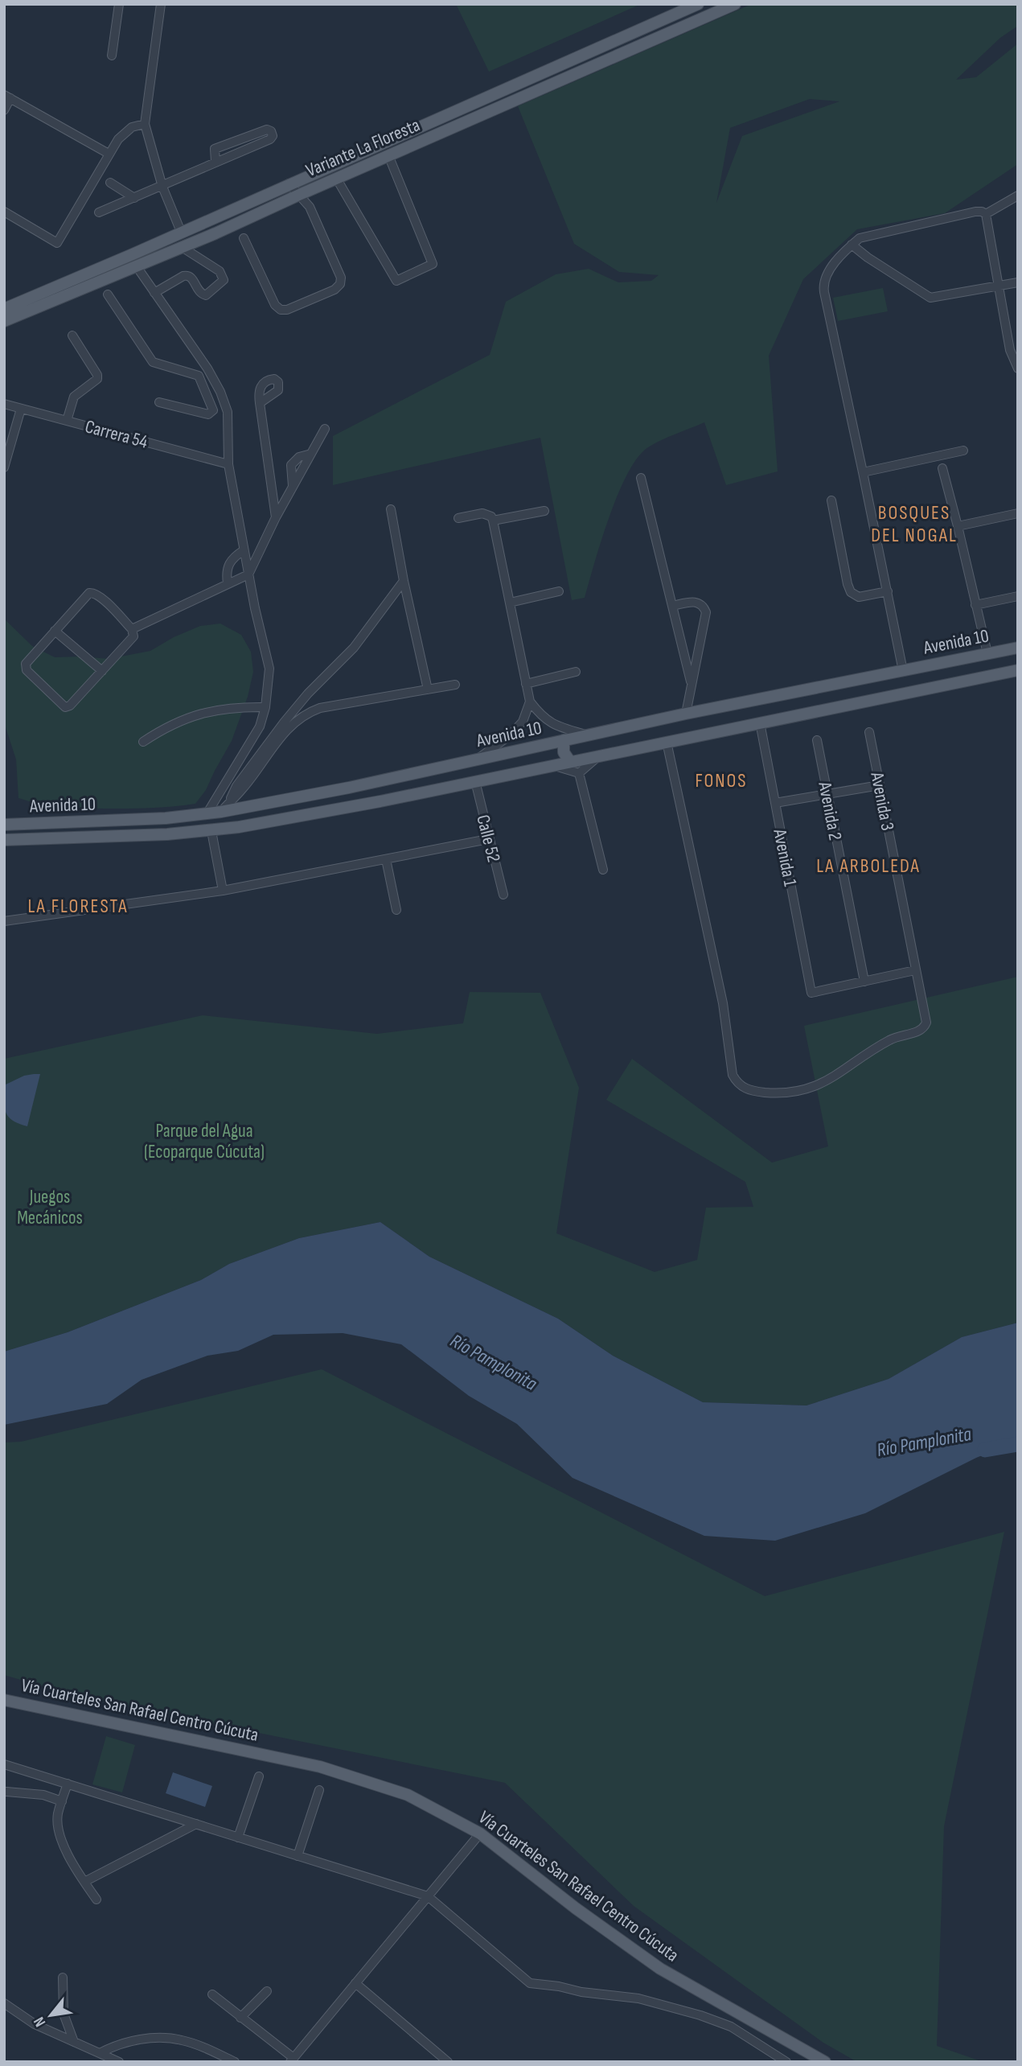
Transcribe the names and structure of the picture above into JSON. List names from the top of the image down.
{
  "streets": {
    "main road": ["Variante La Floresta", "Avenida 10", "Vía Cuarteles San Rafael Centro Cúcuta"],
    "street": [
      "Carrera 54",
      "Avenida 3",
      "Avenida 2",
      "Calle 52",
      "Avenida 1"
    ]
  },
  "crossings": [
    ["Avenida 10", "Avenida 3"],
    ["Avenida 10", "Calle 52"],
    ["Avenida 10", "Avenida 1"],
    ["Avenida 2", "Avenida 1"]
  ],
  "districts": [
    "BOSQUES DEL NOGAL",
    "FONOS",
    "LA ARBOLEDA",
    "LA FLORESTA"
  ],
  "water": ["Río Pamplonita"],
  "parks": ["Parque del Agua (Ecoparque Cúcuta)", "Juegos Mecánicos"],
  "north": "bottom left"
}
